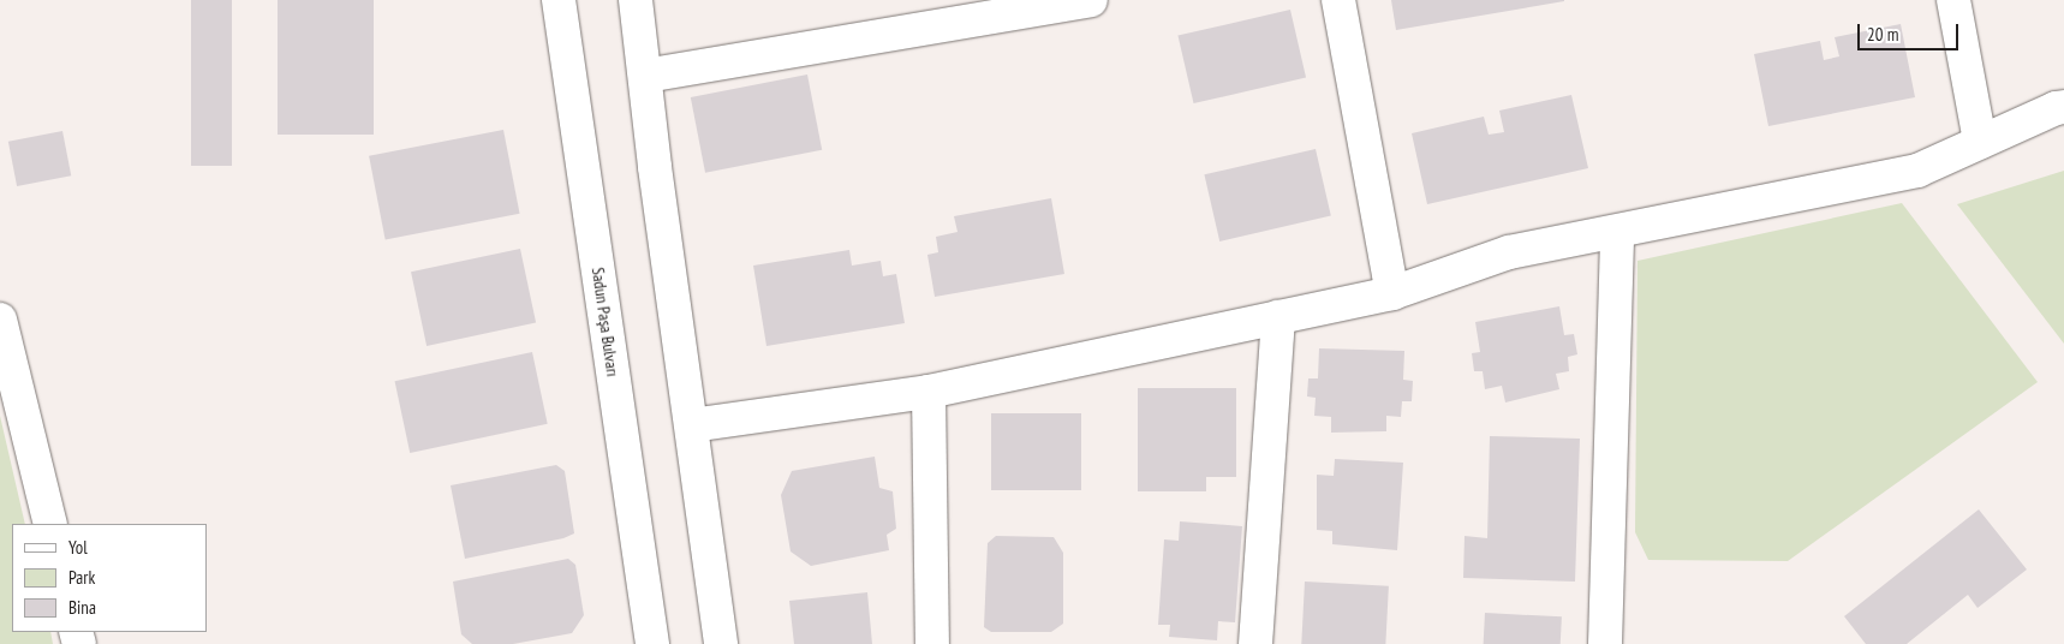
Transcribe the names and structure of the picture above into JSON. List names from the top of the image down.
{
  "streets": {
    "street": ["Sadun Paşa Bulvarı"]
  },
  "legend": ["Yol", "Park", "Bina"],
  "scale_bar": "20 m"
}
